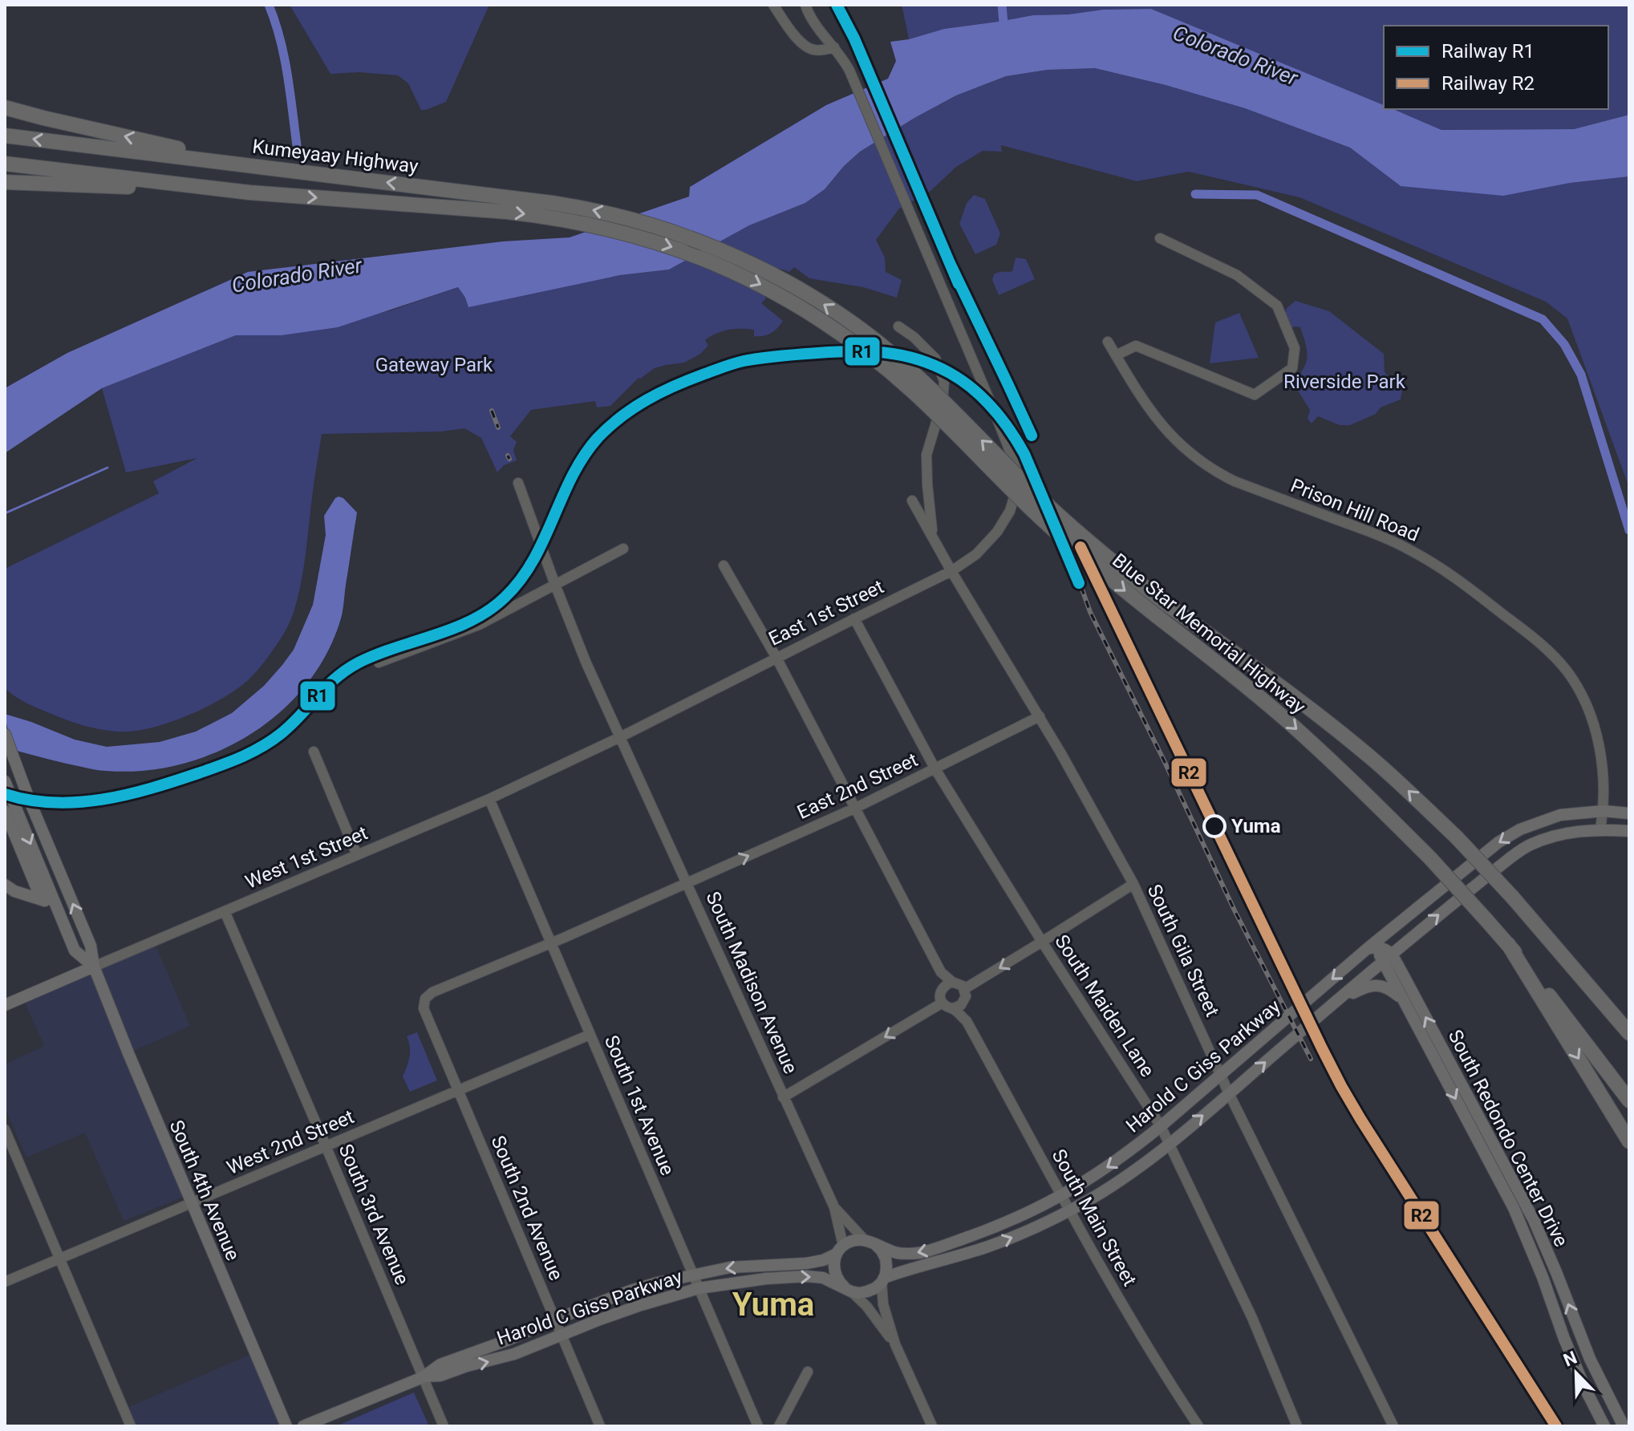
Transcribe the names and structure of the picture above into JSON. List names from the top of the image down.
{
  "streets": {
    "highway": ["Kumeyaay Highway", "Blue Star Memorial Highway"],
    "main road": [
      "West 1st Street",
      "Harold C Giss Parkway",
      "South Redondo Center Drive",
      "South 4th Avenue"
    ],
    "street": [
      "Prison Hill Road",
      "East 1st Street",
      "East 2nd Street",
      "South Gila Street",
      "South Madison Avenue",
      "South Maiden Lane",
      "South 1st Avenue",
      "West 2nd Street",
      "South 2nd Avenue",
      "South 3rd Avenue",
      "South Main Street"
    ]
  },
  "crossings": [
    ["Kumeyaay Highway", "Blue Star Memorial Highway"],
    ["Prison Hill Road", "Harold C Giss Parkway"],
    ["East 1st Street", "West 1st Street"],
    ["East 1st Street", "South Gila Street"],
    ["East 1st Street", "South Madison Avenue"],
    ["East 1st Street", "South Maiden Lane"],
    ["East 2nd Street", "South Gila Street"],
    ["East 2nd Street", "South Madison Avenue"],
    ["East 2nd Street", "South Maiden Lane"],
    ["West 1st Street", "South Madison Avenue"],
    ["West 1st Street", "South 1st Avenue"],
    ["West 1st Street", "South 4th Avenue"],
    ["West 1st Street", "South 3rd Avenue"],
    ["South Gila Street", "Harold C Giss Parkway"],
    ["South Madison Avenue", "Harold C Giss Parkway"],
    ["South Maiden Lane", "Harold C Giss Parkway"],
    ["Harold C Giss Parkway", "South 1st Avenue"],
    ["Harold C Giss Parkway", "South Redondo Center Drive"],
    ["Harold C Giss Parkway", "South 2nd Avenue"],
    ["Harold C Giss Parkway", "South 3rd Avenue"],
    ["Harold C Giss Parkway", "South Main Street"],
    ["South 1st Avenue", "West 2nd Street"],
    ["South 1st Avenue", "South 2nd Avenue"],
    ["West 2nd Street", "South 4th Avenue"],
    ["West 2nd Street", "South 2nd Avenue"],
    ["West 2nd Street", "South 3rd Avenue"]
  ],
  "one_way": ["East 2nd Street"],
  "districts": ["Yuma"],
  "water": ["Colorado River"],
  "parks": ["Gateway Park", "Riverside Park"],
  "places": ["Yuma"],
  "lines": ["rail line R1", "rail line R2"],
  "legend": ["Railway R1", "Railway R2"],
  "north": "top left"
}
